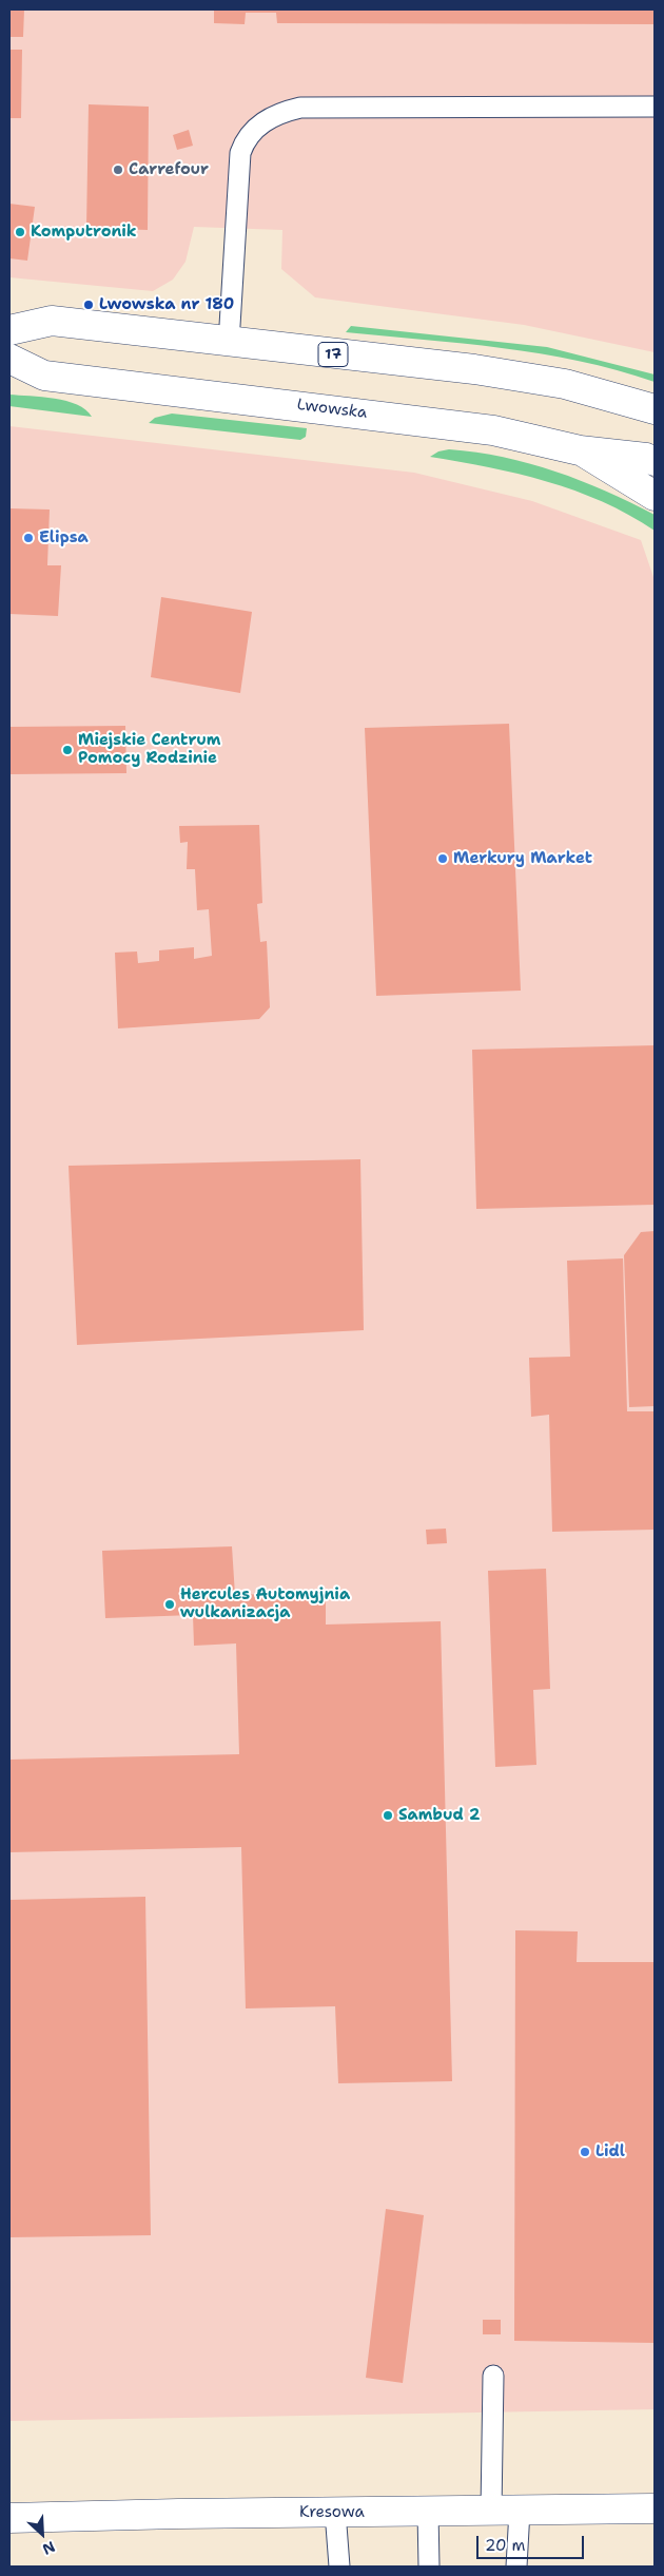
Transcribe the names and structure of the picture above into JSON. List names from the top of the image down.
{
  "streets": {
    "main road": ["17", "Lwowska", "Kresowa"]
  },
  "places": [
    "Carrefour",
    "Komputronik",
    "Lwowska nr 180",
    "Elipsa",
    "Miejskie Centrum Pomocy Rodzinie",
    "Merkury Market",
    "Hercules Automyjnia wulkanizacja",
    "Sambud 2",
    "Lidl"
  ],
  "scale_bar": "20 m",
  "north": "bottom right"
}
